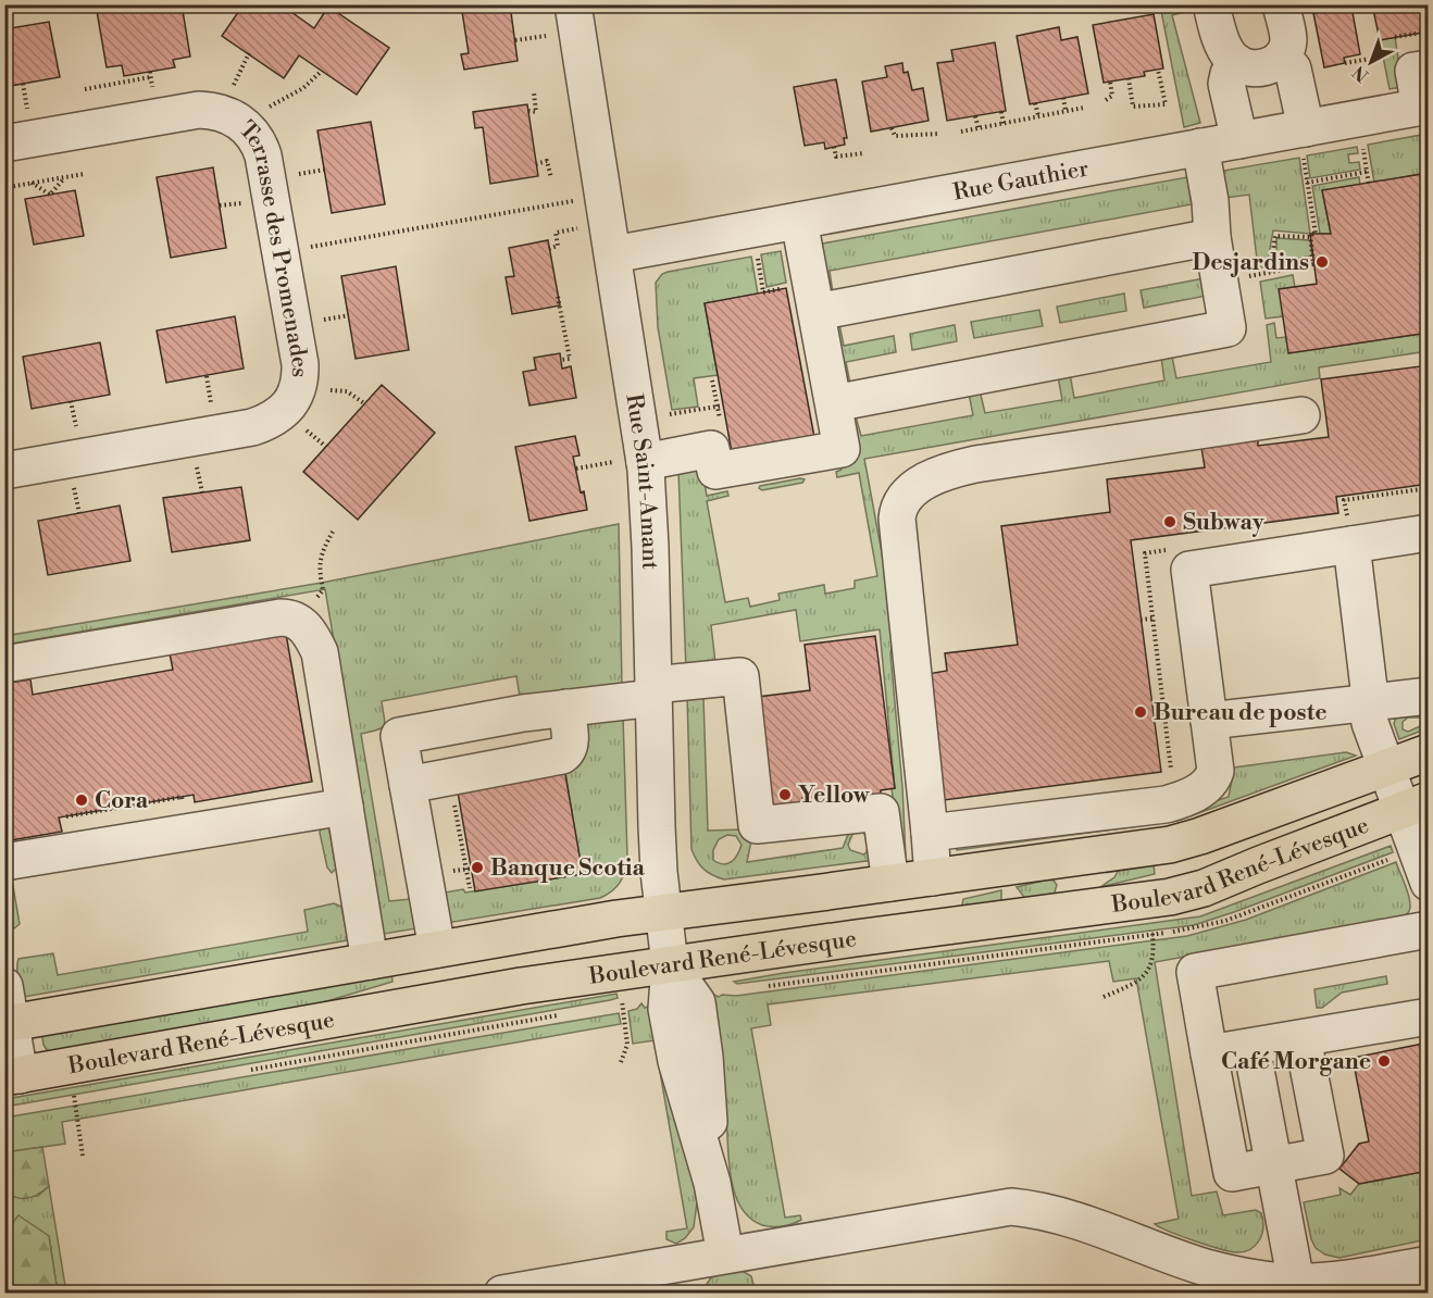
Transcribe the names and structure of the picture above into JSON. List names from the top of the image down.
{
  "streets": {
    "main road": ["Boulevard René-Lévesque"],
    "street": ["Rue Gauthier", "Terrasse des Promenades", "Rue Saint-Amant"]
  },
  "crossings": [
    ["Rue Gauthier", "Rue Saint-Amant"],
    ["Rue Saint-Amant", "Boulevard René-Lévesque"]
  ],
  "places": [
    "Desjardins",
    "Subway",
    "Bureau de poste",
    "Yellow",
    "Cora",
    "Banque Scotia",
    "Café Morgane"
  ],
  "north": "bottom left"
}
